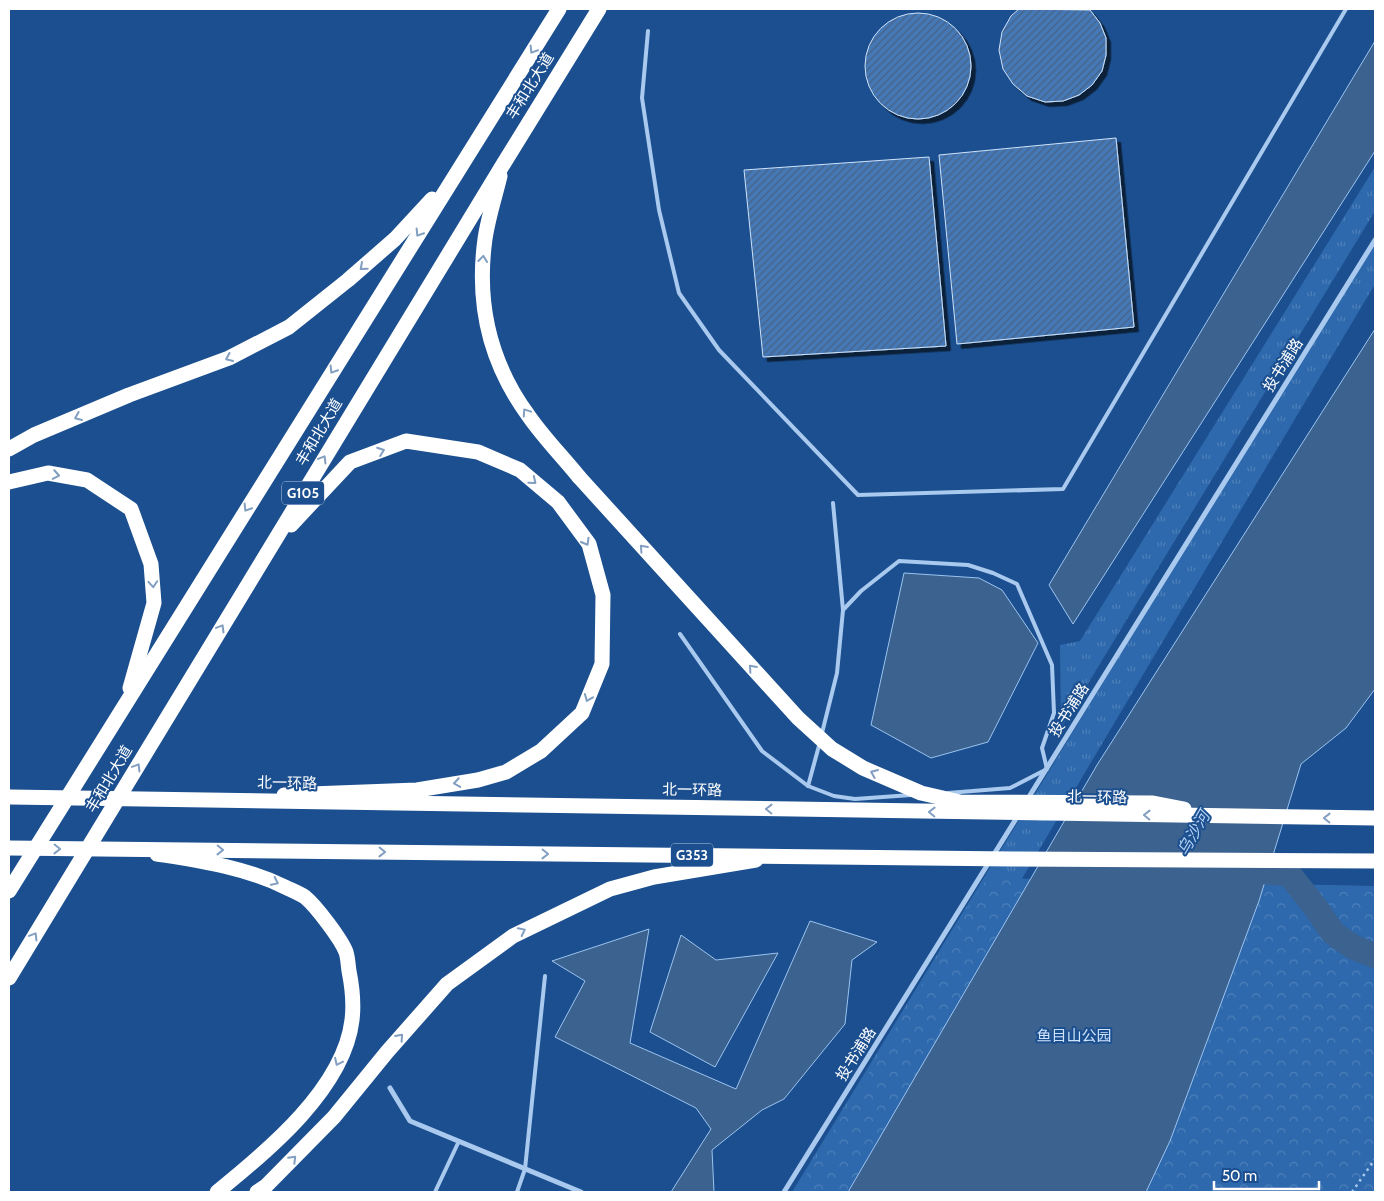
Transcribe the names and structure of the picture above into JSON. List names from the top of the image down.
{
  "streets": {
    "highway": [
      "丰和北大道",
      "G105",
      "北一环路",
      "G353"
    ],
    "street": ["投书浦路"]
  },
  "water": ["乌沙河"],
  "parks": ["鱼目山公园"],
  "scale_bar": "50 m"
}
